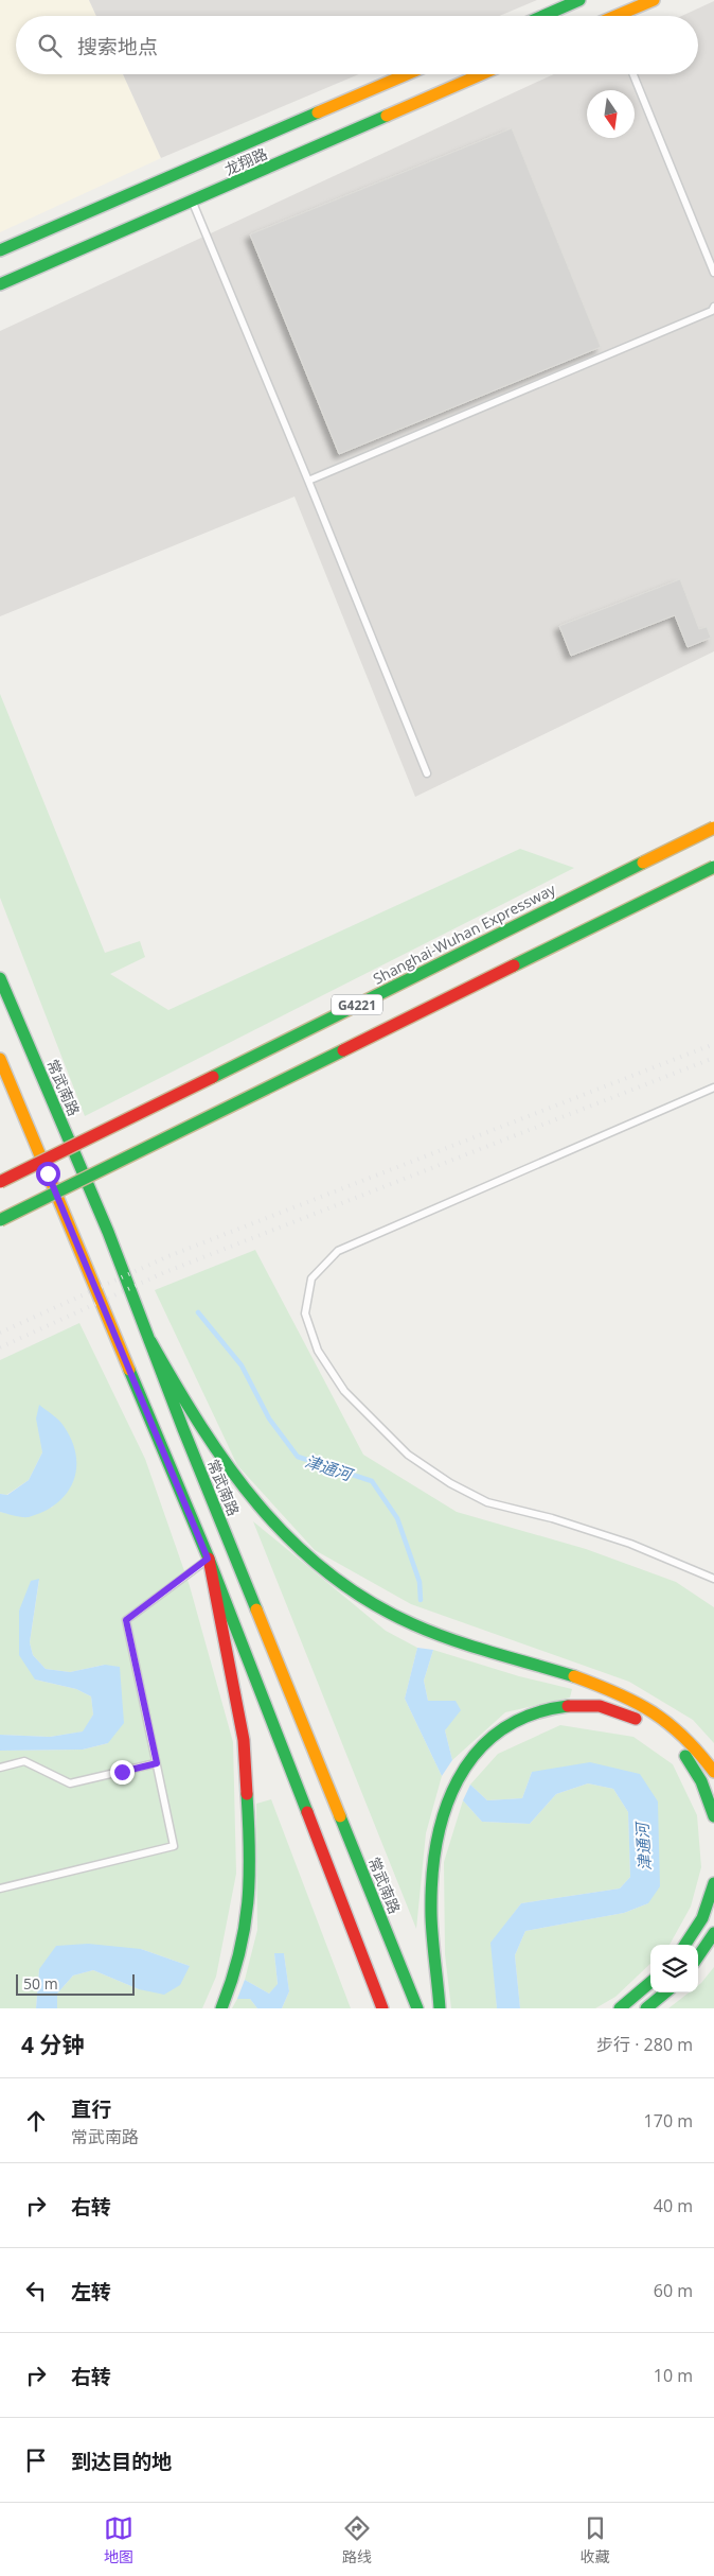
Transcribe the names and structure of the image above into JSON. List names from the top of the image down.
{
  "streets": {
    "main road": [
      "龙翔路",
      "Shanghai-Wuhan Expressway",
      "G4221",
      "常武南路"
    ]
  },
  "water": ["津通河"],
  "scale_bar": "50 m",
  "north": "bottom",
  "page": {
    "search": "搜索地点",
    "scale": "50 m",
    "heading": ["4 分钟", "步行 · 280 m"],
    "list": [
      ["直行", "常武南路", "170 m"],
      ["右转", "40 m"],
      ["左转", "60 m"],
      ["右转", "10 m"],
      "到达目的地"
    ],
    "nav": ["地图", "路线", "收藏"]
  }
}
